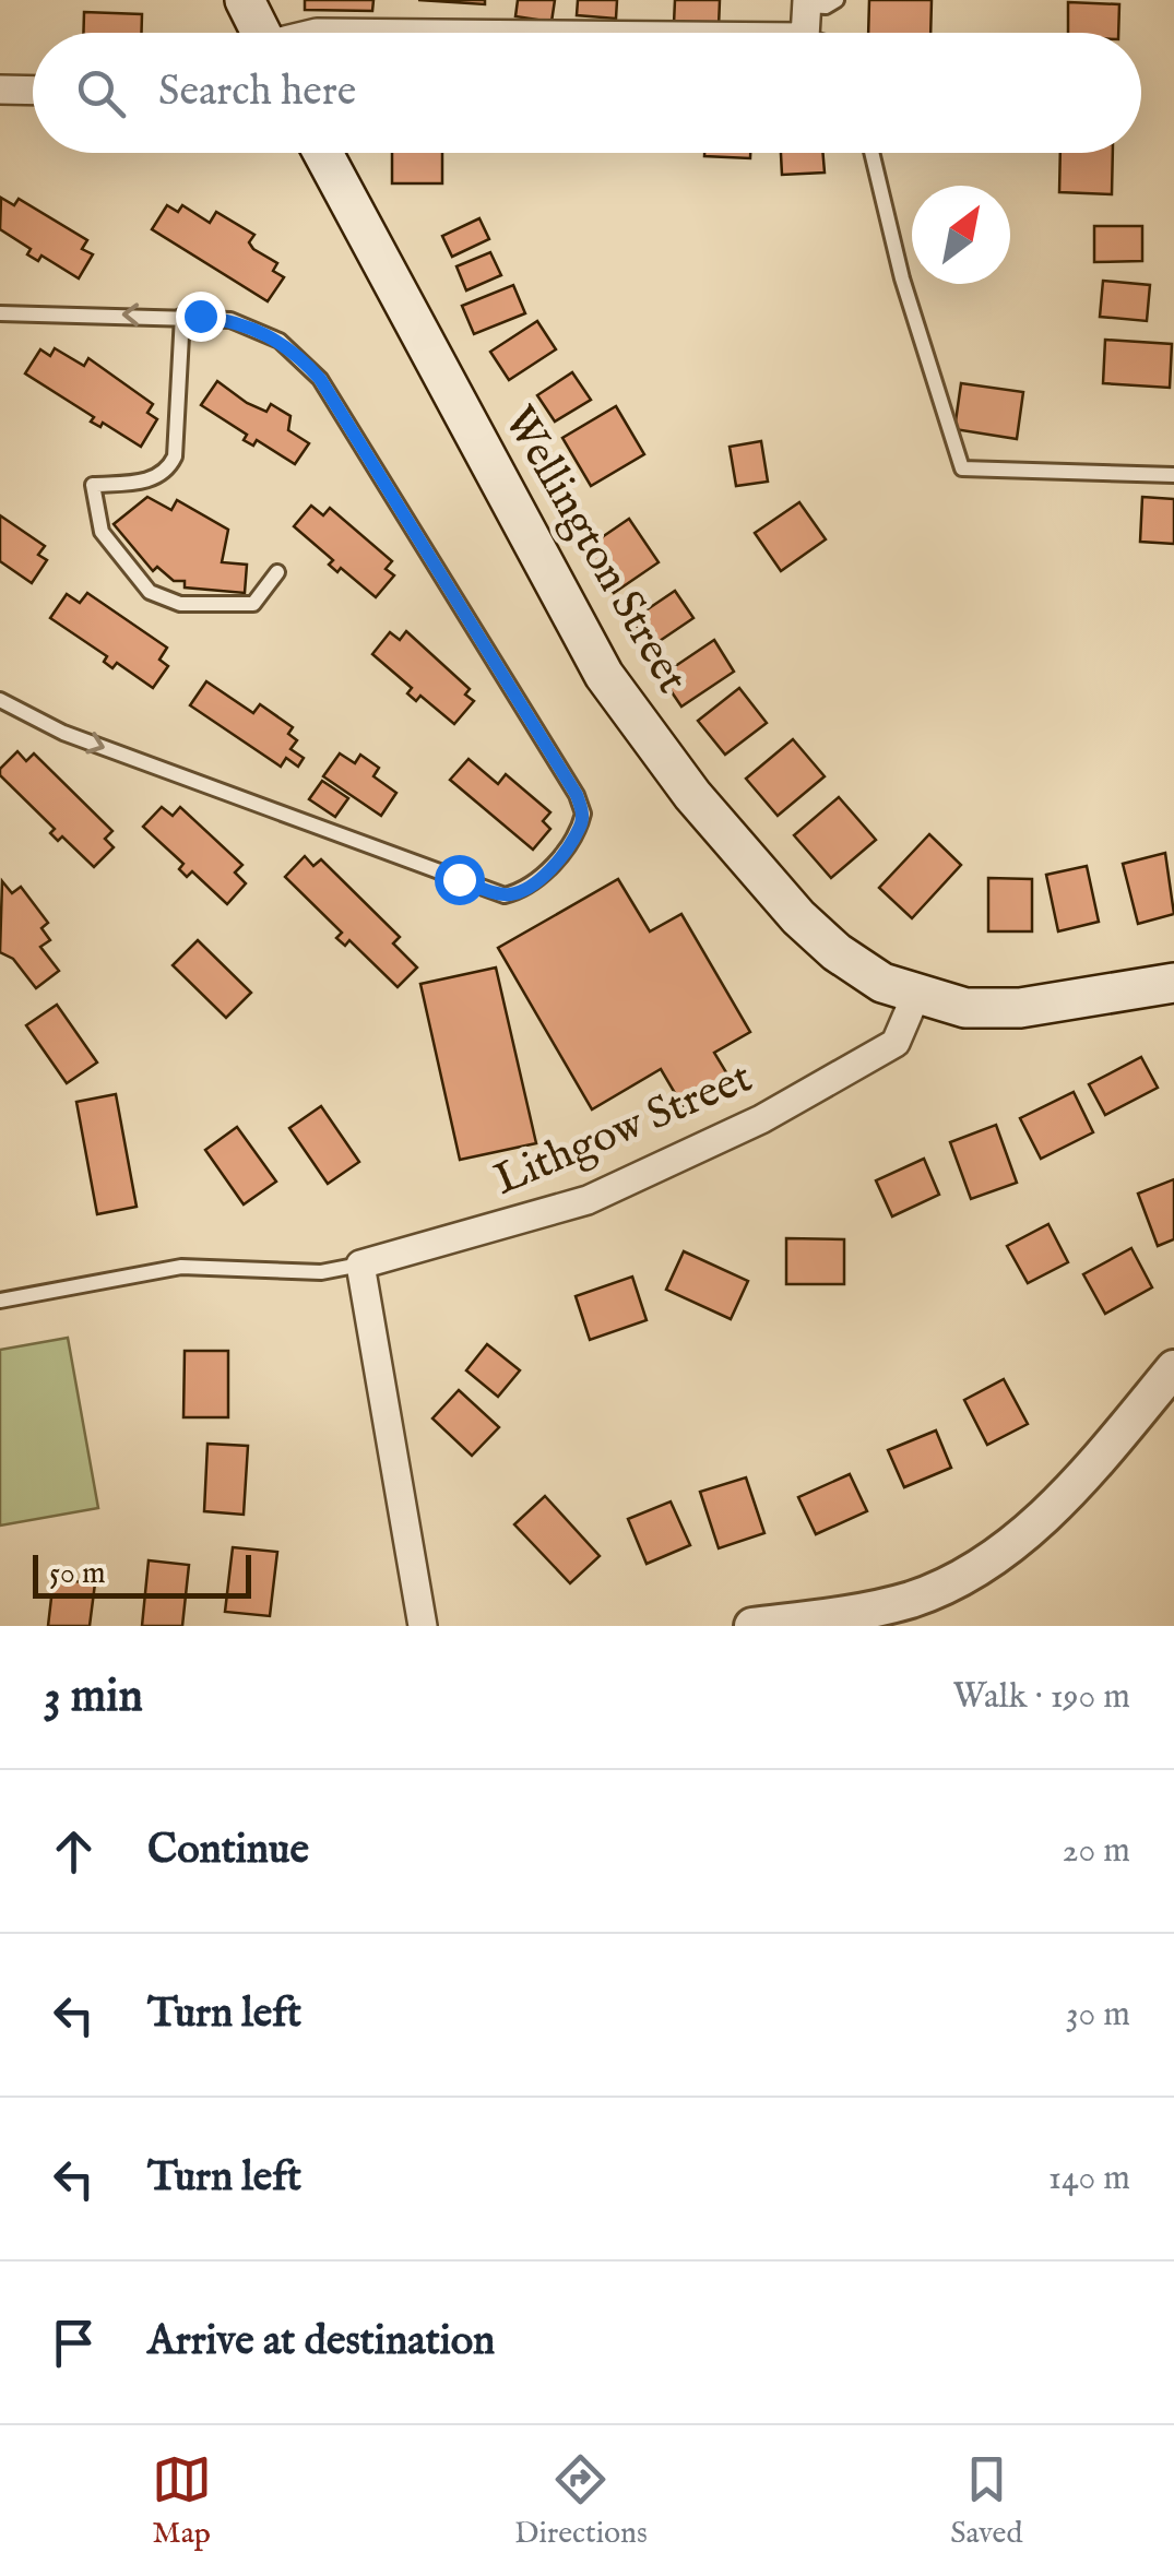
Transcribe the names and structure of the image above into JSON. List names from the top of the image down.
{
  "streets": {
    "main road": ["Wellington Street"],
    "street": ["Lithgow Street"]
  },
  "crossings": [
    ["Wellington Street", "Lithgow Street"]
  ],
  "scale_bar": "50 m",
  "north": "top right",
  "page": {
    "search": "Search here",
    "scale": "50 m",
    "heading": ["3 min", "Walk · 190 m"],
    "list": [
      ["Continue", "20 m"],
      ["Turn left", "30 m"],
      ["Turn left", "140 m"],
      "Arrive at destination"
    ],
    "nav": ["Map", "Directions", "Saved"]
  }
}
